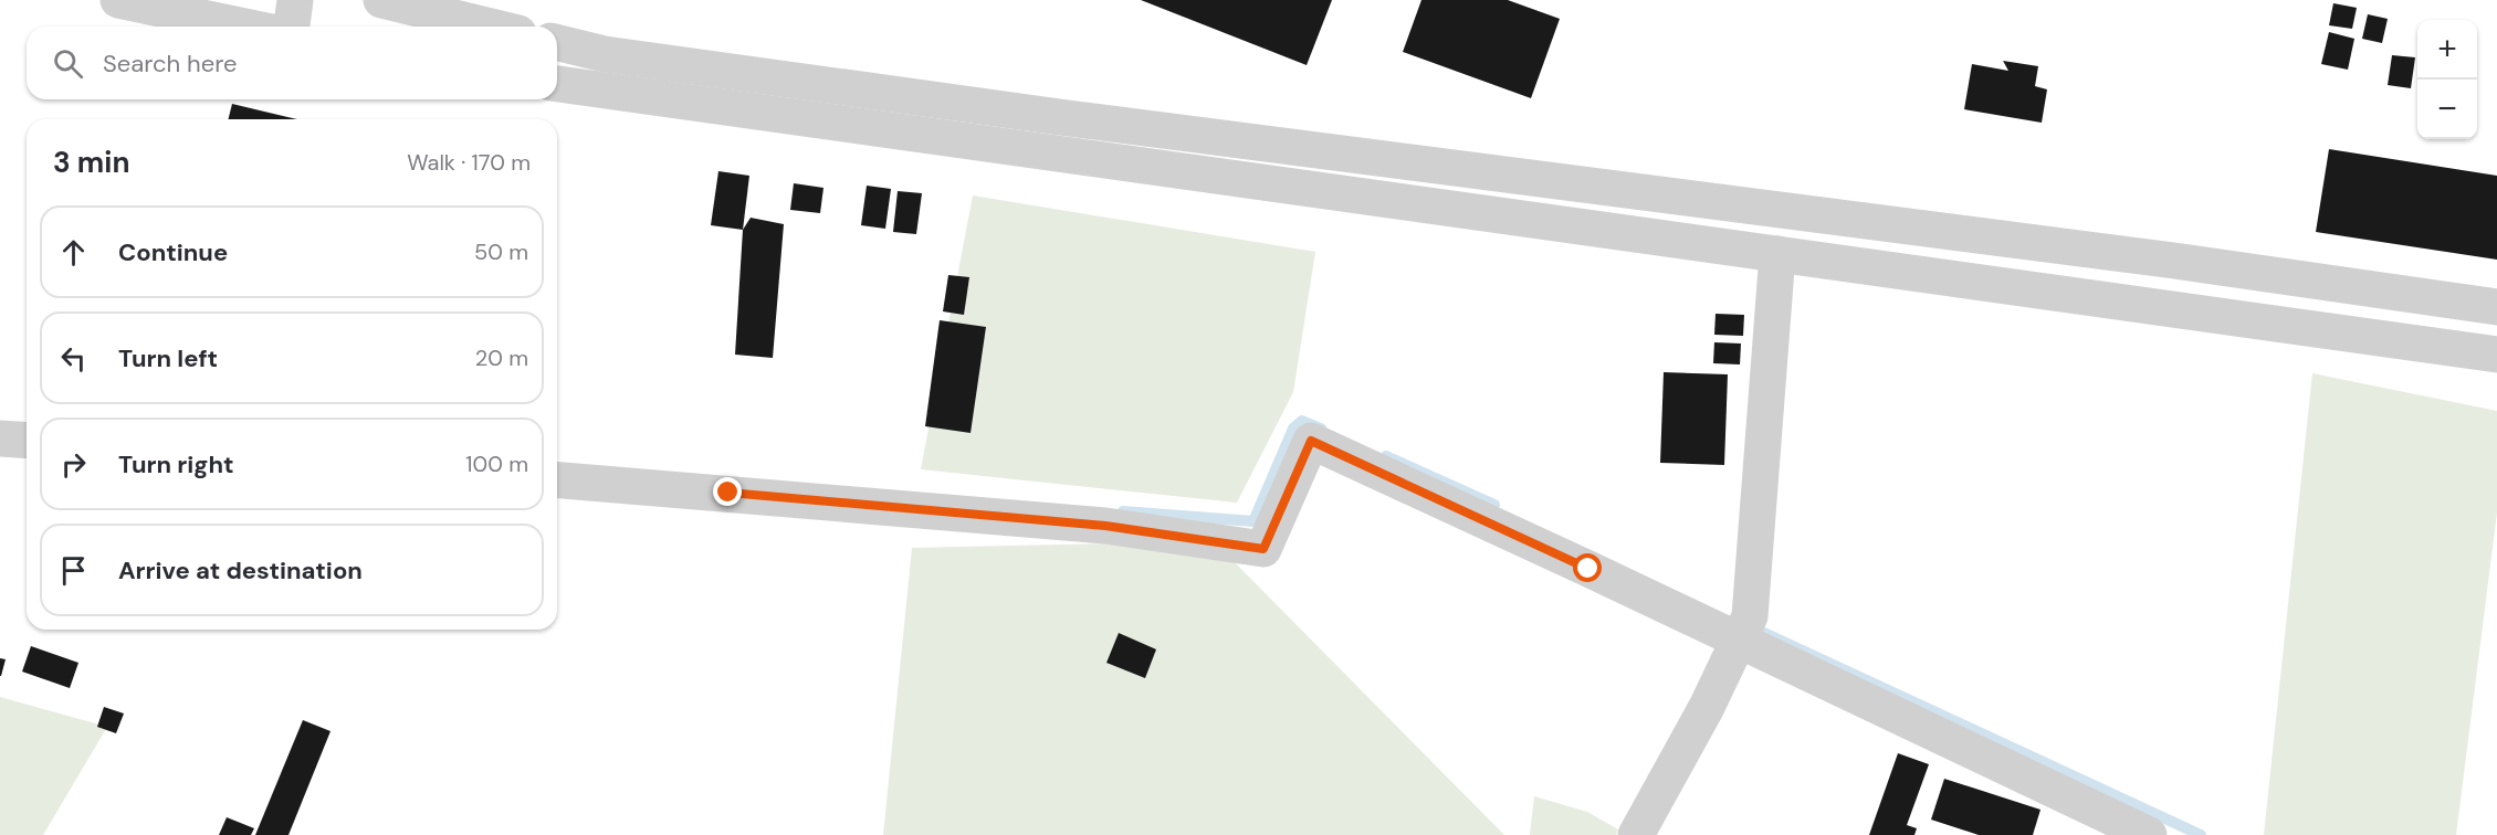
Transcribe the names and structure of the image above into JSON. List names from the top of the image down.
{
  "page": {
    "map_buttons": ["+", "−"],
    "search": "Search here",
    "heading": ["3 min", "Walk · 170 m"],
    "list": [
      ["Continue", "50 m"],
      ["Turn left", "20 m"],
      ["Turn right", "100 m"],
      "Arrive at destination"
    ]
  }
}
